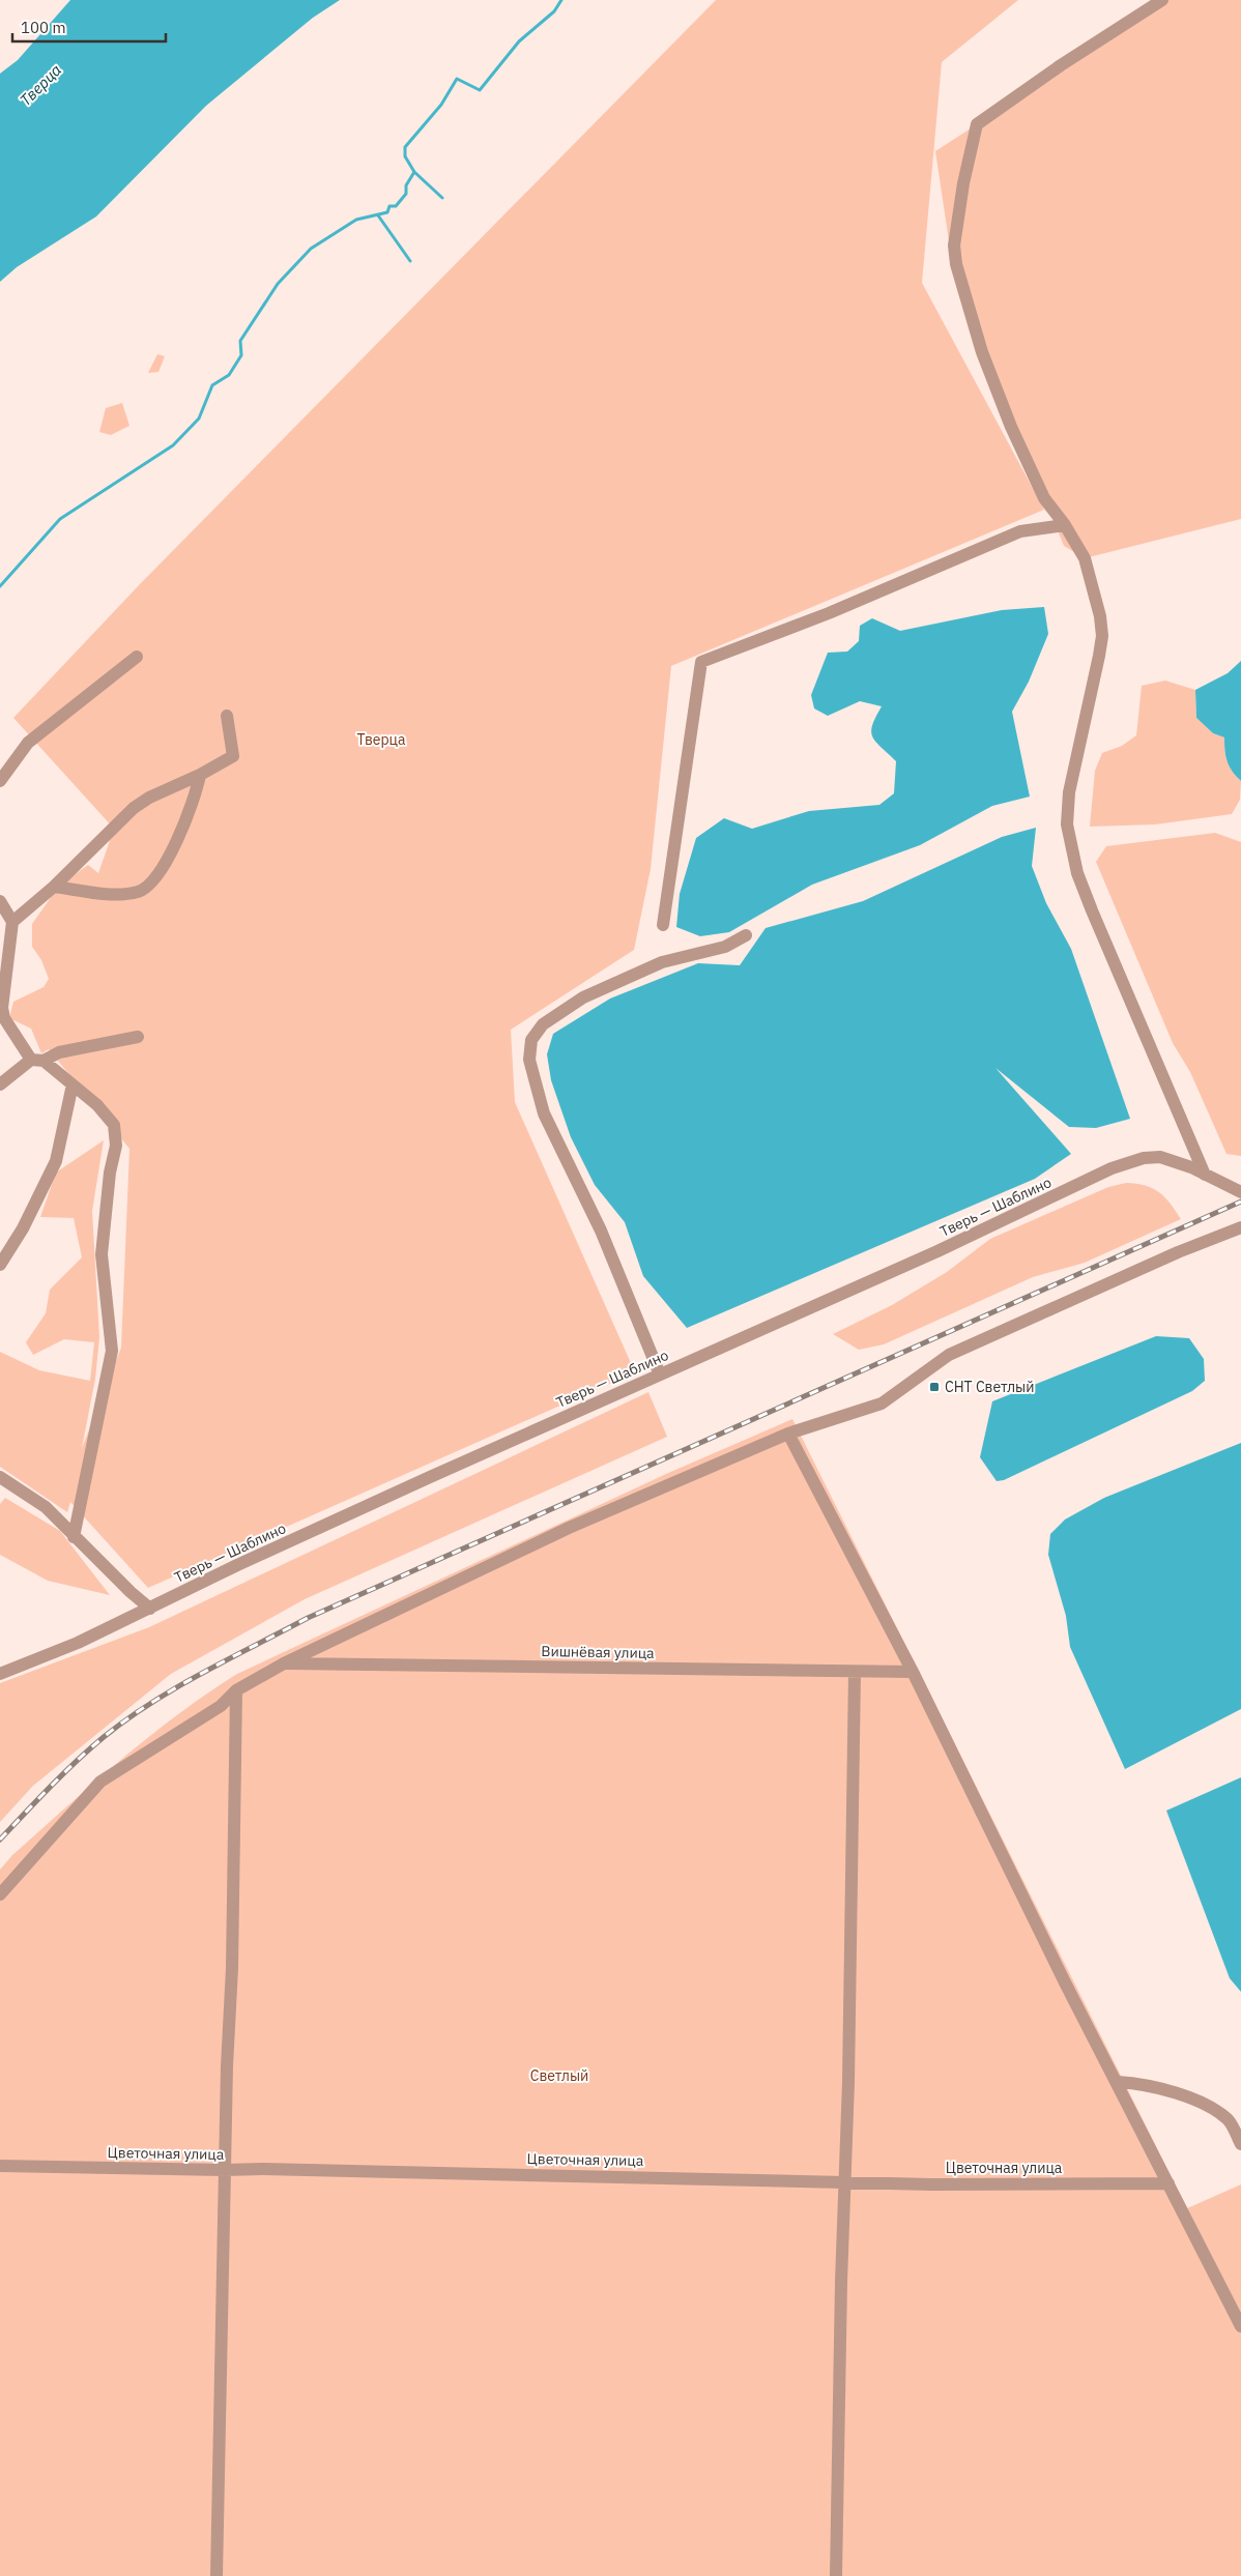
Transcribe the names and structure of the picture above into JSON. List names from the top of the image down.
{
  "streets": {
    "street": ["Тверь — Шаблино", "Вишнёвая улица", "Цветочная улица"]
  },
  "water": ["Тверца"],
  "parks": ["Тверца", "Светлый"],
  "places": {
    "transit": ["СНТ Светлый"]
  },
  "scale_bar": "100 m"
}
